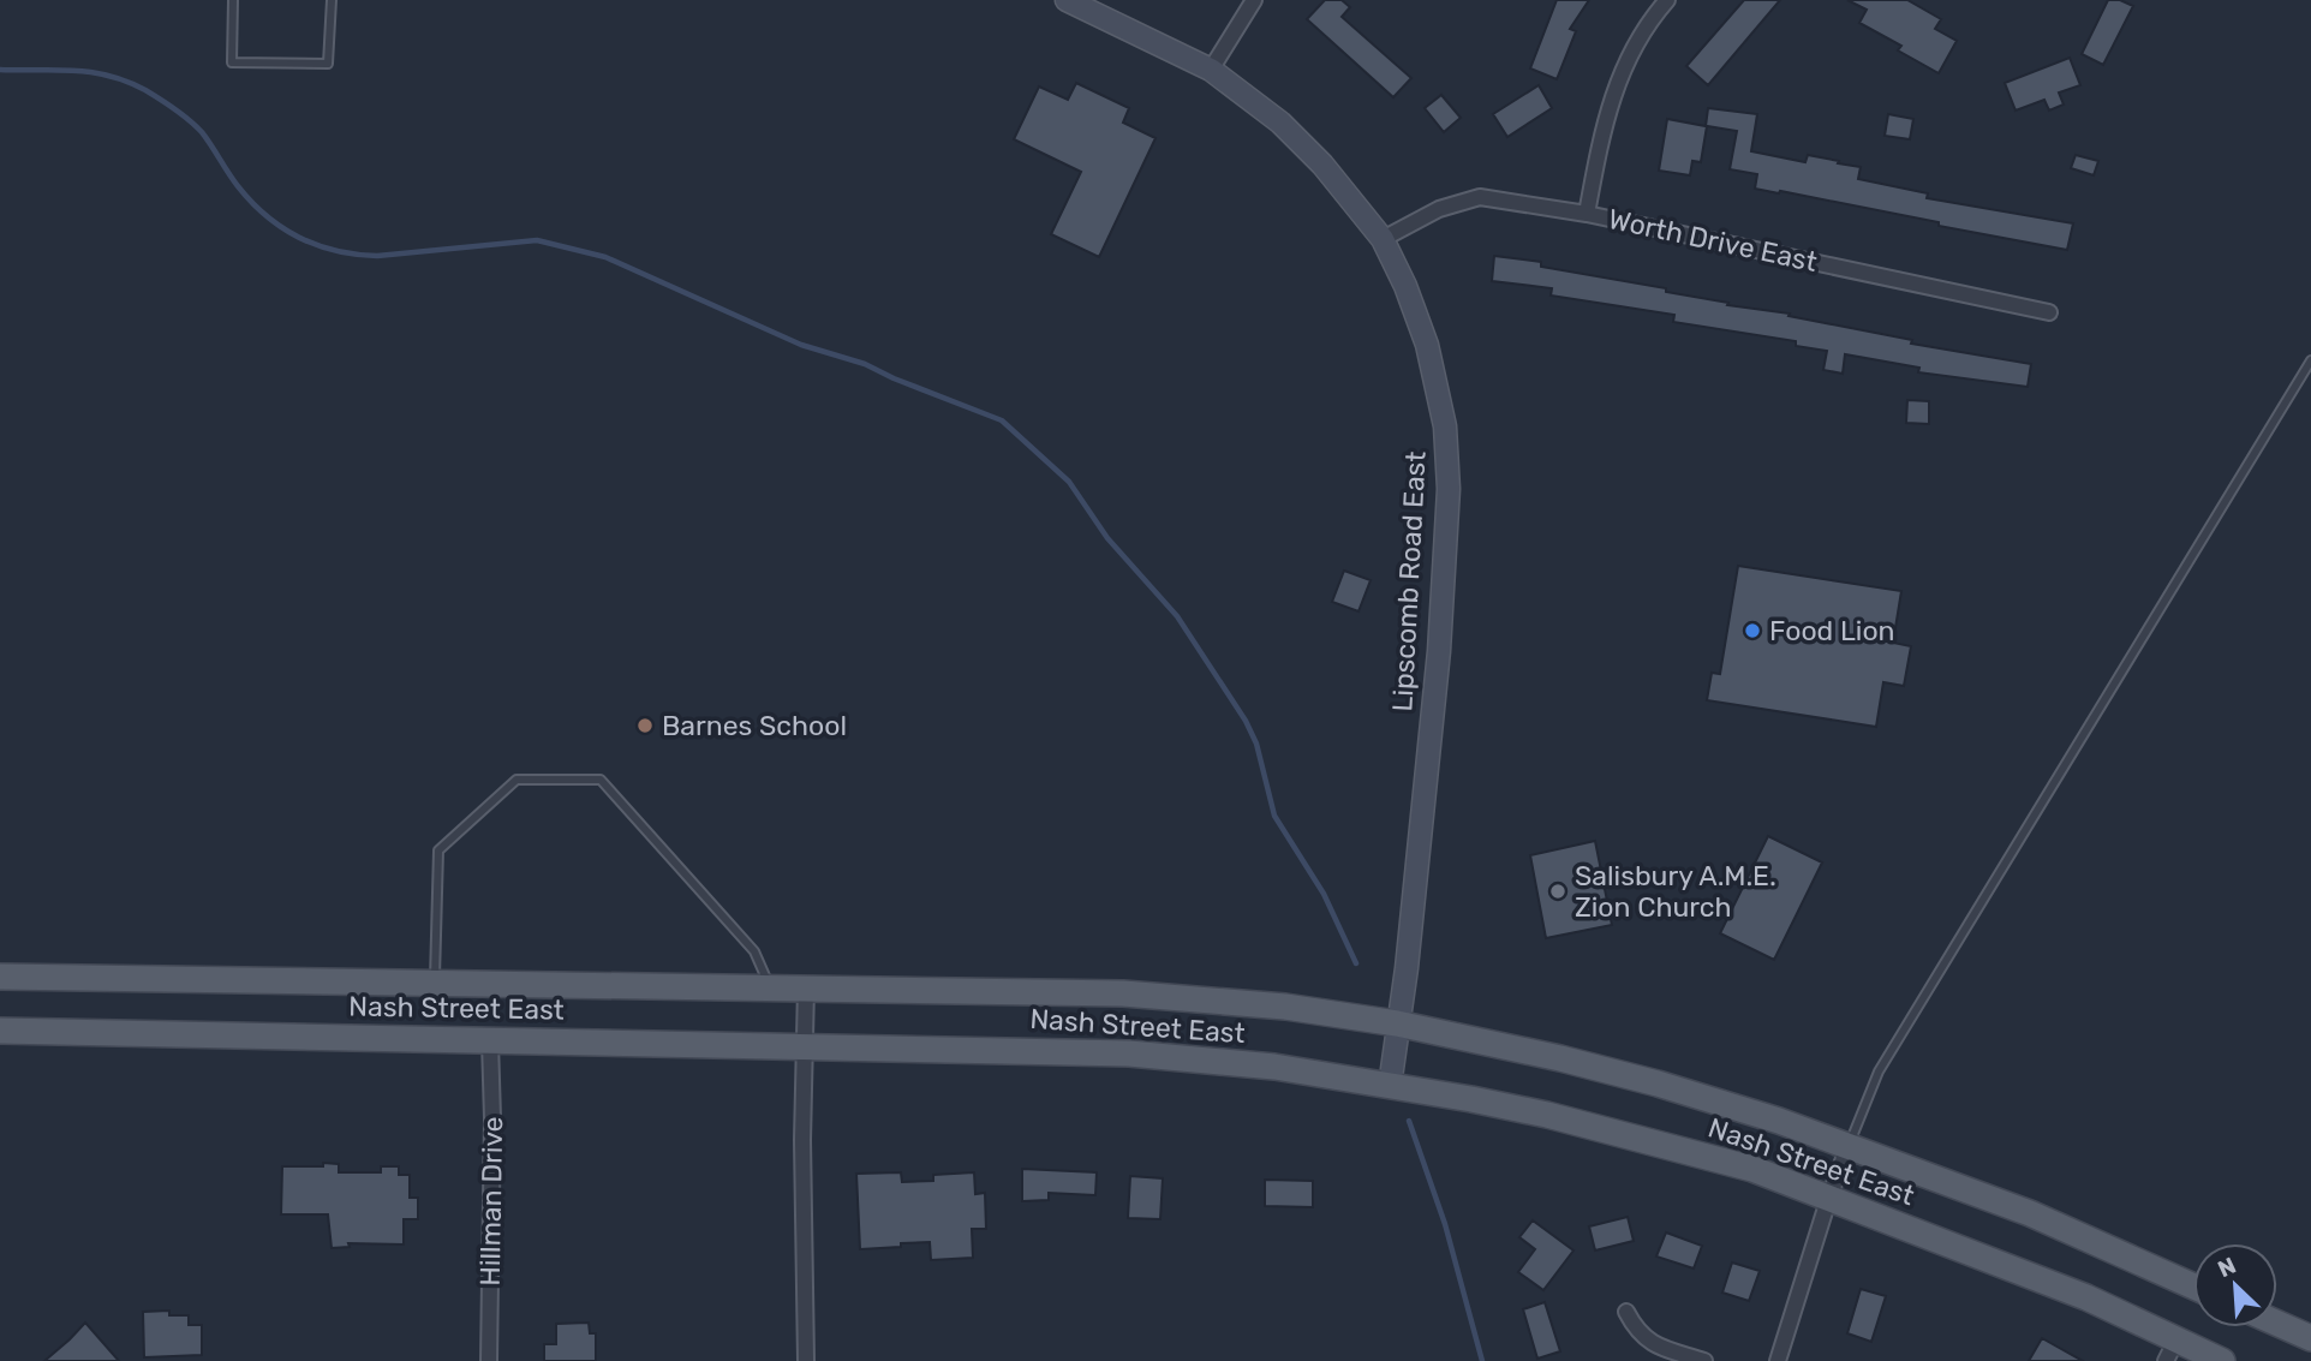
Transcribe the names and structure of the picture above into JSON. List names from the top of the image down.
{
  "streets": {
    "main road": ["Nash Street East"],
    "street": ["Worth Drive East", "Lipscomb Road East", "Hillman Drive"]
  },
  "crossings": [
    ["Worth Drive East", "Lipscomb Road East"],
    ["Lipscomb Road East", "Nash Street East"],
    ["Nash Street East", "Hillman Drive"]
  ],
  "places": ["Food Lion", "Barnes School", "Salisbury A.M.E. Zion Church"],
  "north": "top left"
}
